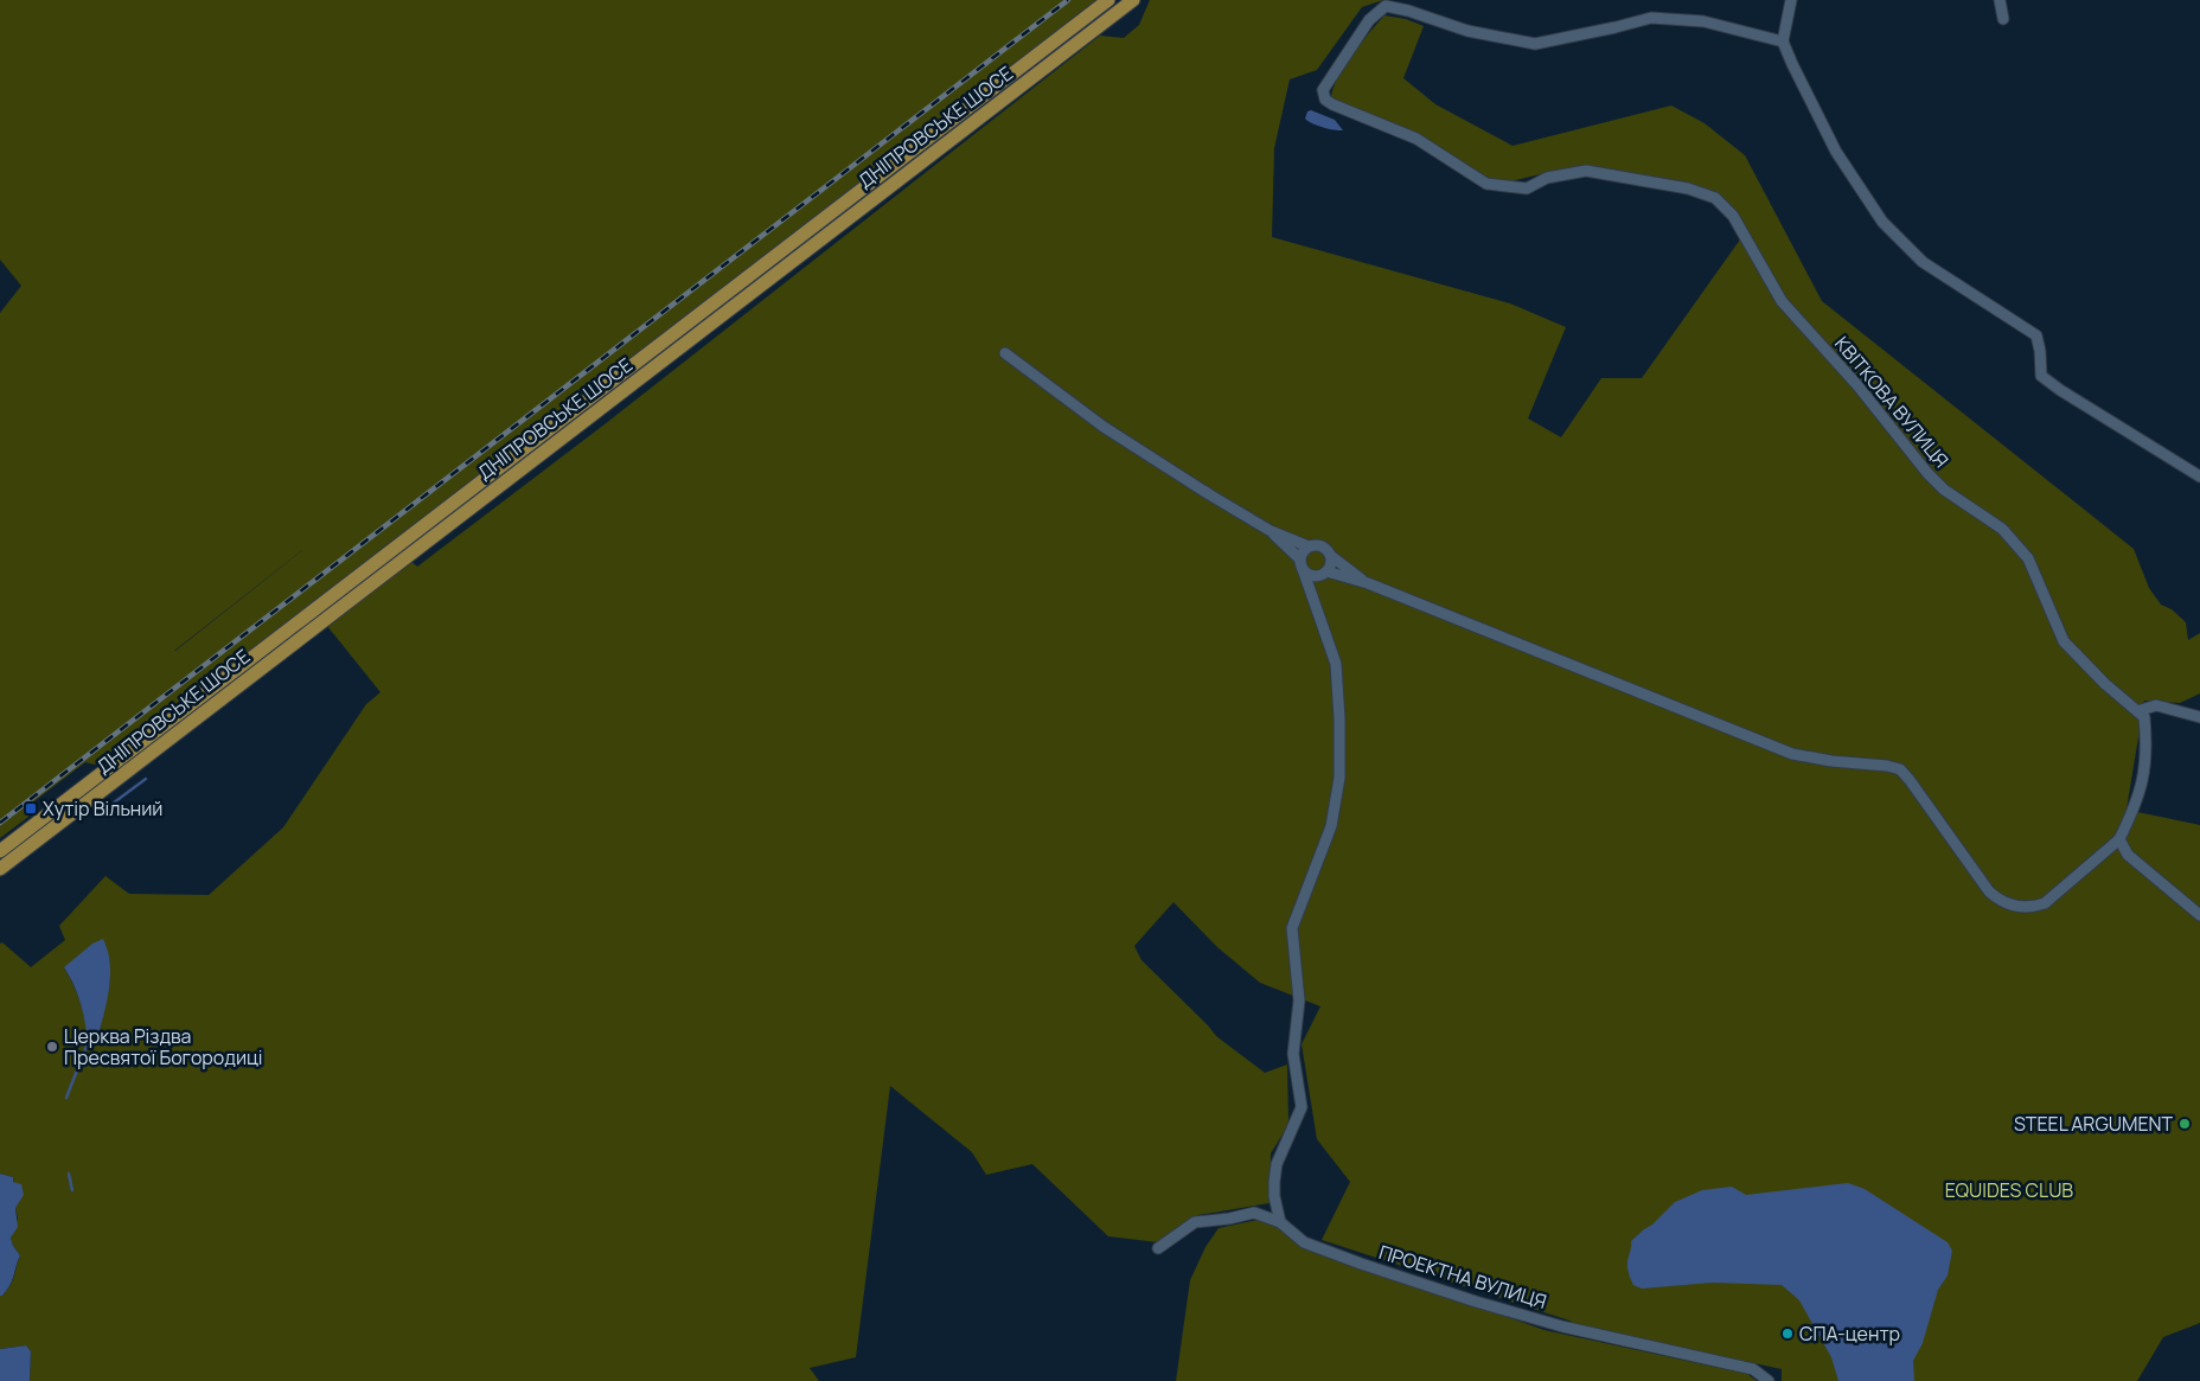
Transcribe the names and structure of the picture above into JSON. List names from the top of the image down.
{
  "streets": {
    "main road": ["ДНІПРОВСЬКЕ ШОСЕ"],
    "street": ["КВІТКОВА ВУЛИЦЯ", "ПРОЕКТНА ВУЛИЦЯ"]
  },
  "parks": ["EQUIDES CLUB"],
  "places": {
    "transit": ["Хутір Вільний"],
    "other": ["Церква Різдва Пресвятої Богородиці", "STEEL ARGUMENT", "СПА-центр"]
  }
}
